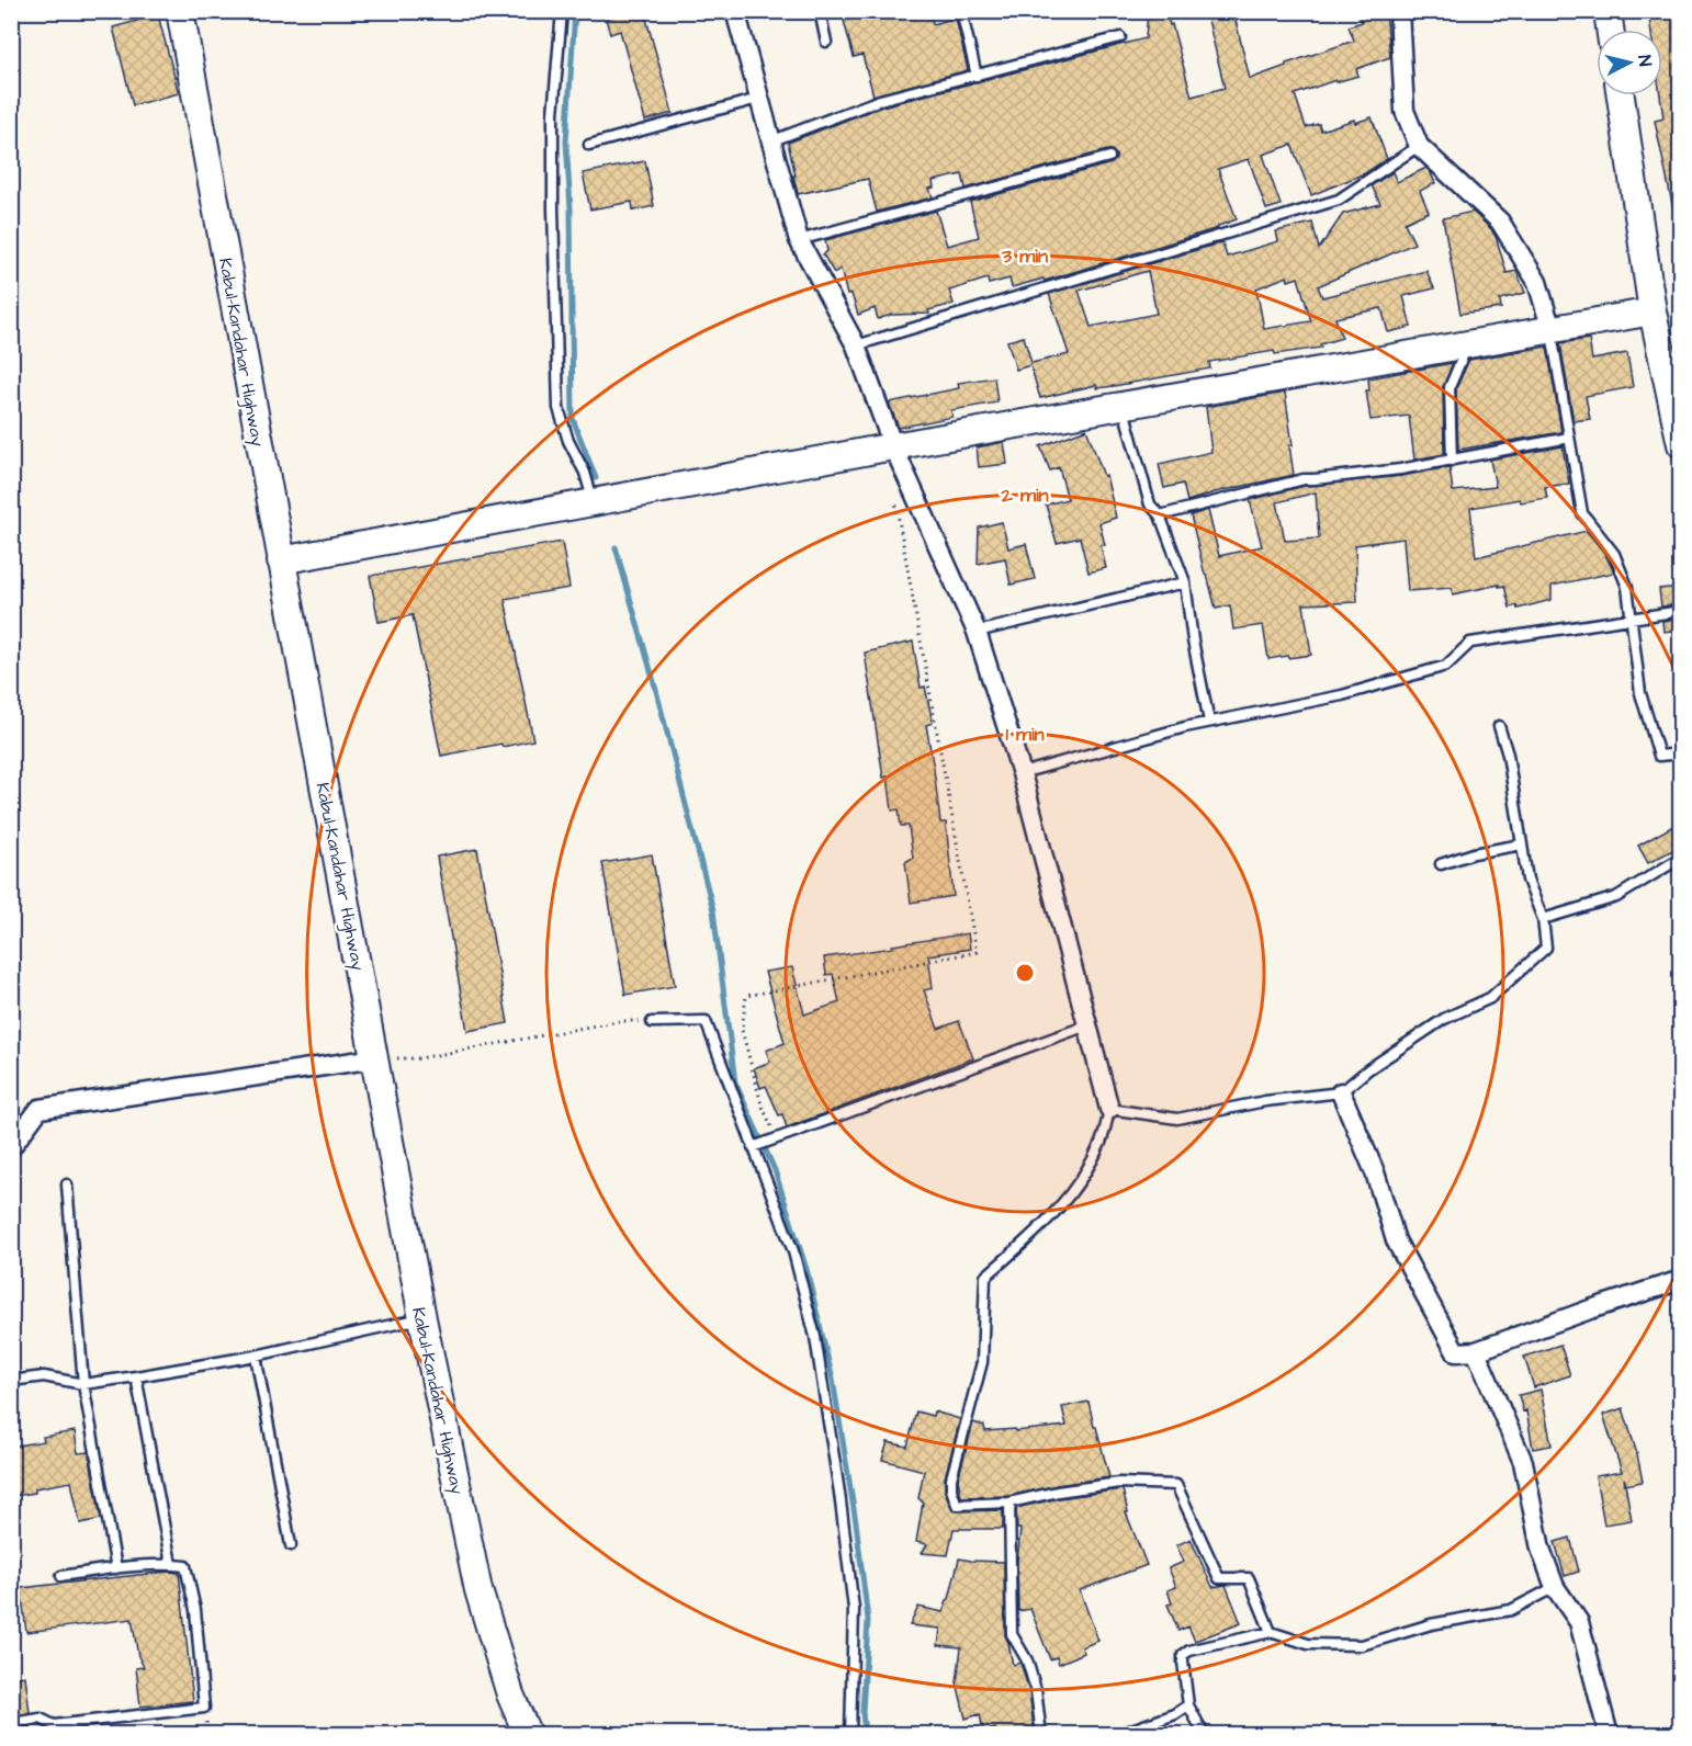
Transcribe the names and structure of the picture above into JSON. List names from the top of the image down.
{
  "streets": {
    "street": ["Kabul–Kandahar Highway"]
  },
  "north": "right",
  "rings": ["3 min", "2 min", "1 min"]
}
